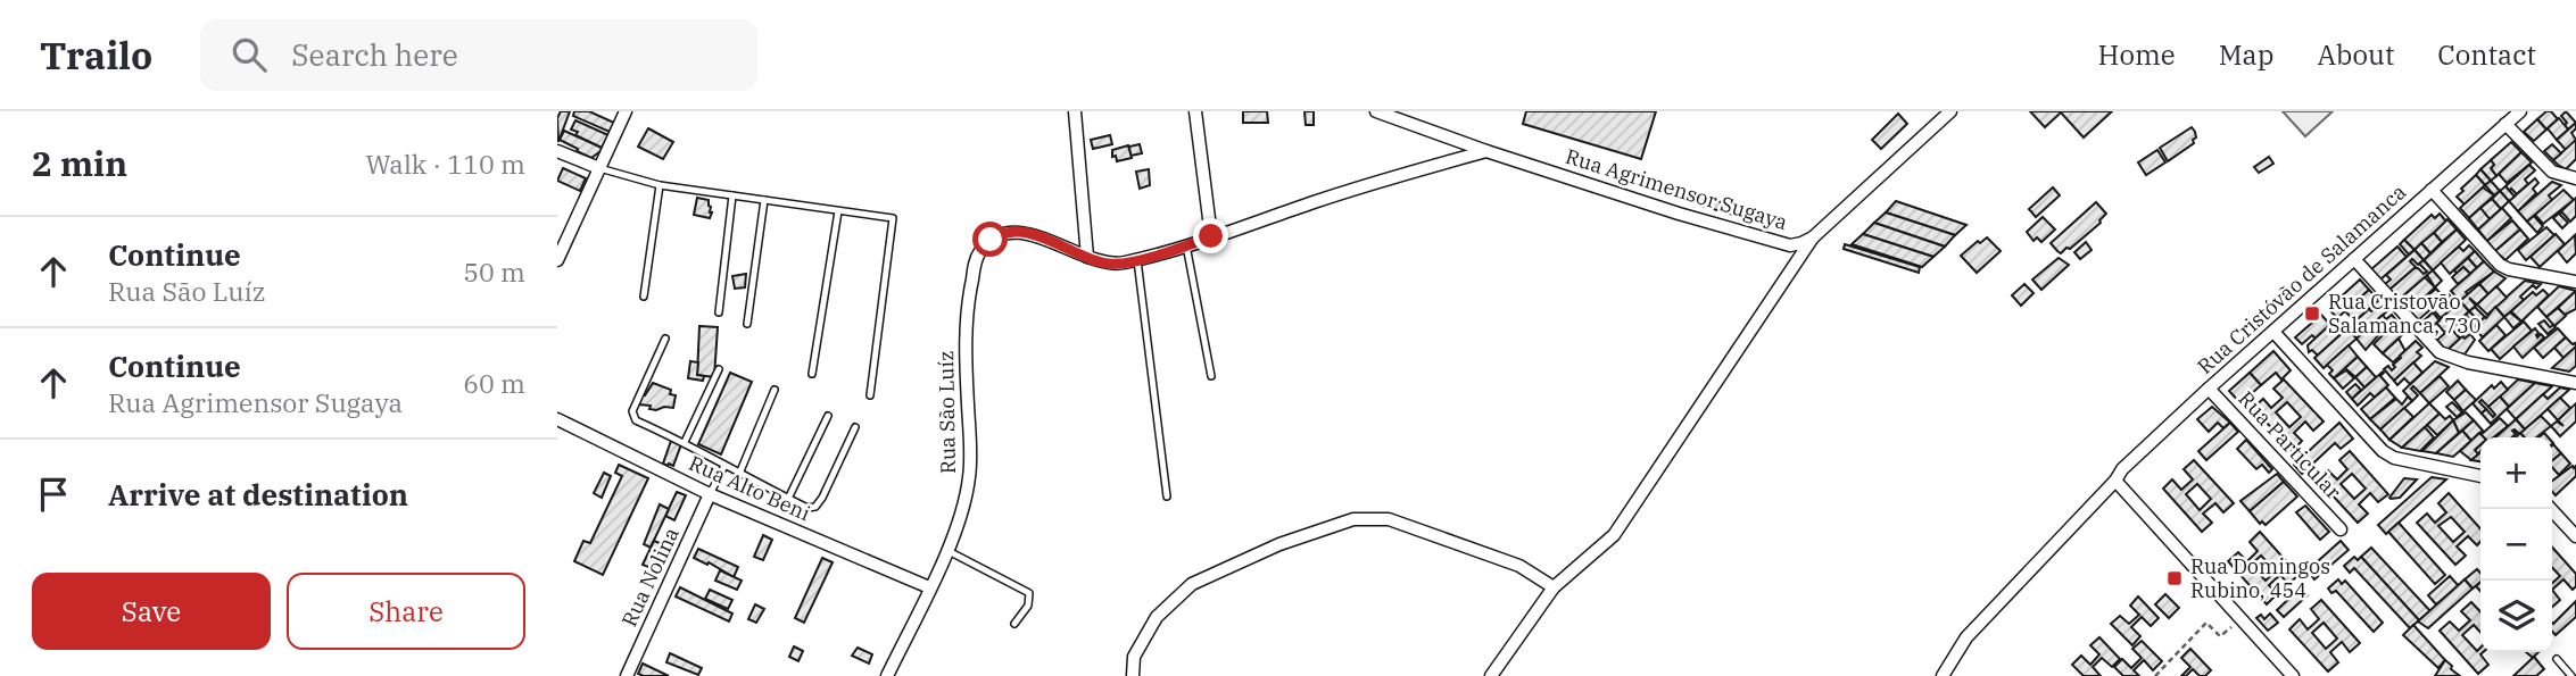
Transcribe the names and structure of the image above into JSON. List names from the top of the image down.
{
  "streets": {
    "street": [
      "Rua Agrimensor Sugaya",
      "Rua Cristóvão de Salamanca",
      "Rua São Luíz",
      "Rua Particular",
      "Rua Alto Beni",
      "Rua Nolina"
    ]
  },
  "crossings": [
    ["Rua Cristóvão de Salamanca", "Rua Particular"],
    ["Rua São Luíz", "Rua Alto Beni"],
    ["Rua Alto Beni", "Rua Nolina"]
  ],
  "places": {
    "transit": ["Rua Cristovão Salamanca, 730", "Rua Domingos Rubino, 454"]
  },
  "page": {
    "header": "Trailo",
    "search": "Search here",
    "nav": [
      "Home",
      "Map",
      "About",
      "Contact"
    ],
    "heading": ["2 min", "Walk · 110 m"],
    "list": [
      ["Continue", "Rua São Luíz", "50 m"],
      ["Continue", "Rua Agrimensor Sugaya", "60 m"],
      "Arrive at destination"
    ],
    "map_buttons": ["+", "−"],
    "buttons": ["Save", "Share"]
  }
}
